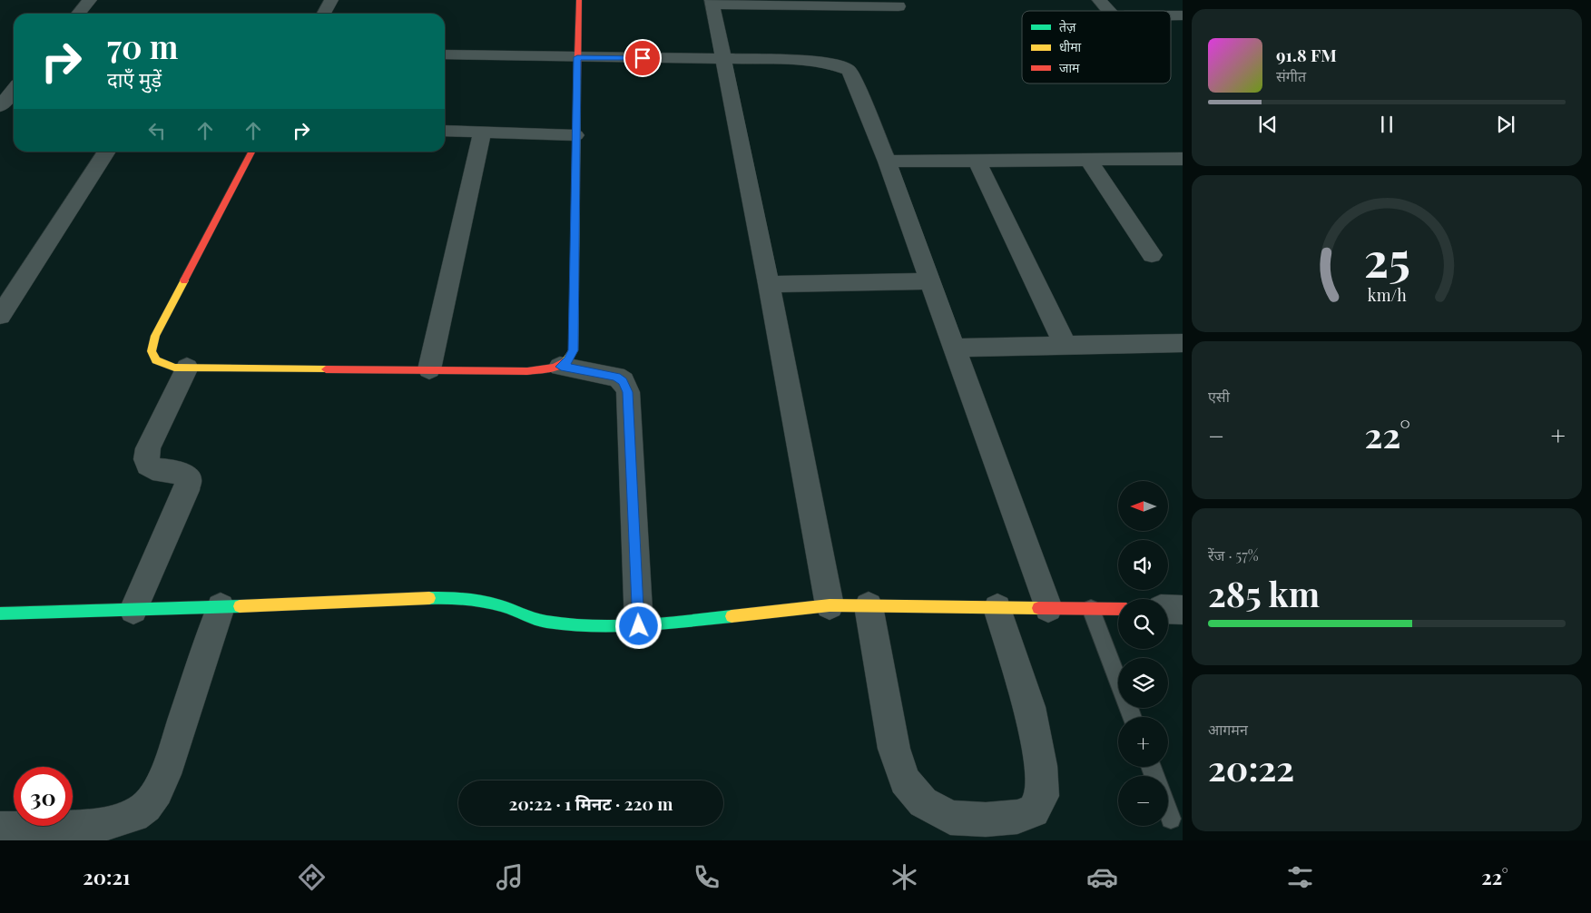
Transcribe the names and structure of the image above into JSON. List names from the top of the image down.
{
  "legend": ["तेज़", "धीमा", "जाम"],
  "north": "left",
  "page": {
    "turn": ["70 m", "दाएँ मुड़ें"],
    "song": ["91.8 FM", "संगीत"],
    "tile": [
      "एसी",
      ["रेंज · 57%", "285 km"],
      ["आगमन", "20:22"]
    ],
    "heat": ["−", "22°", "+"],
    "map_buttons": ["+", "−"],
    "limit": "30",
    "trip": "20:22 · 1 मिनट · 220 m",
    "tabs": ["20:21", "22°"],
    "gauge": ["25", "km/h"]
  }
}
